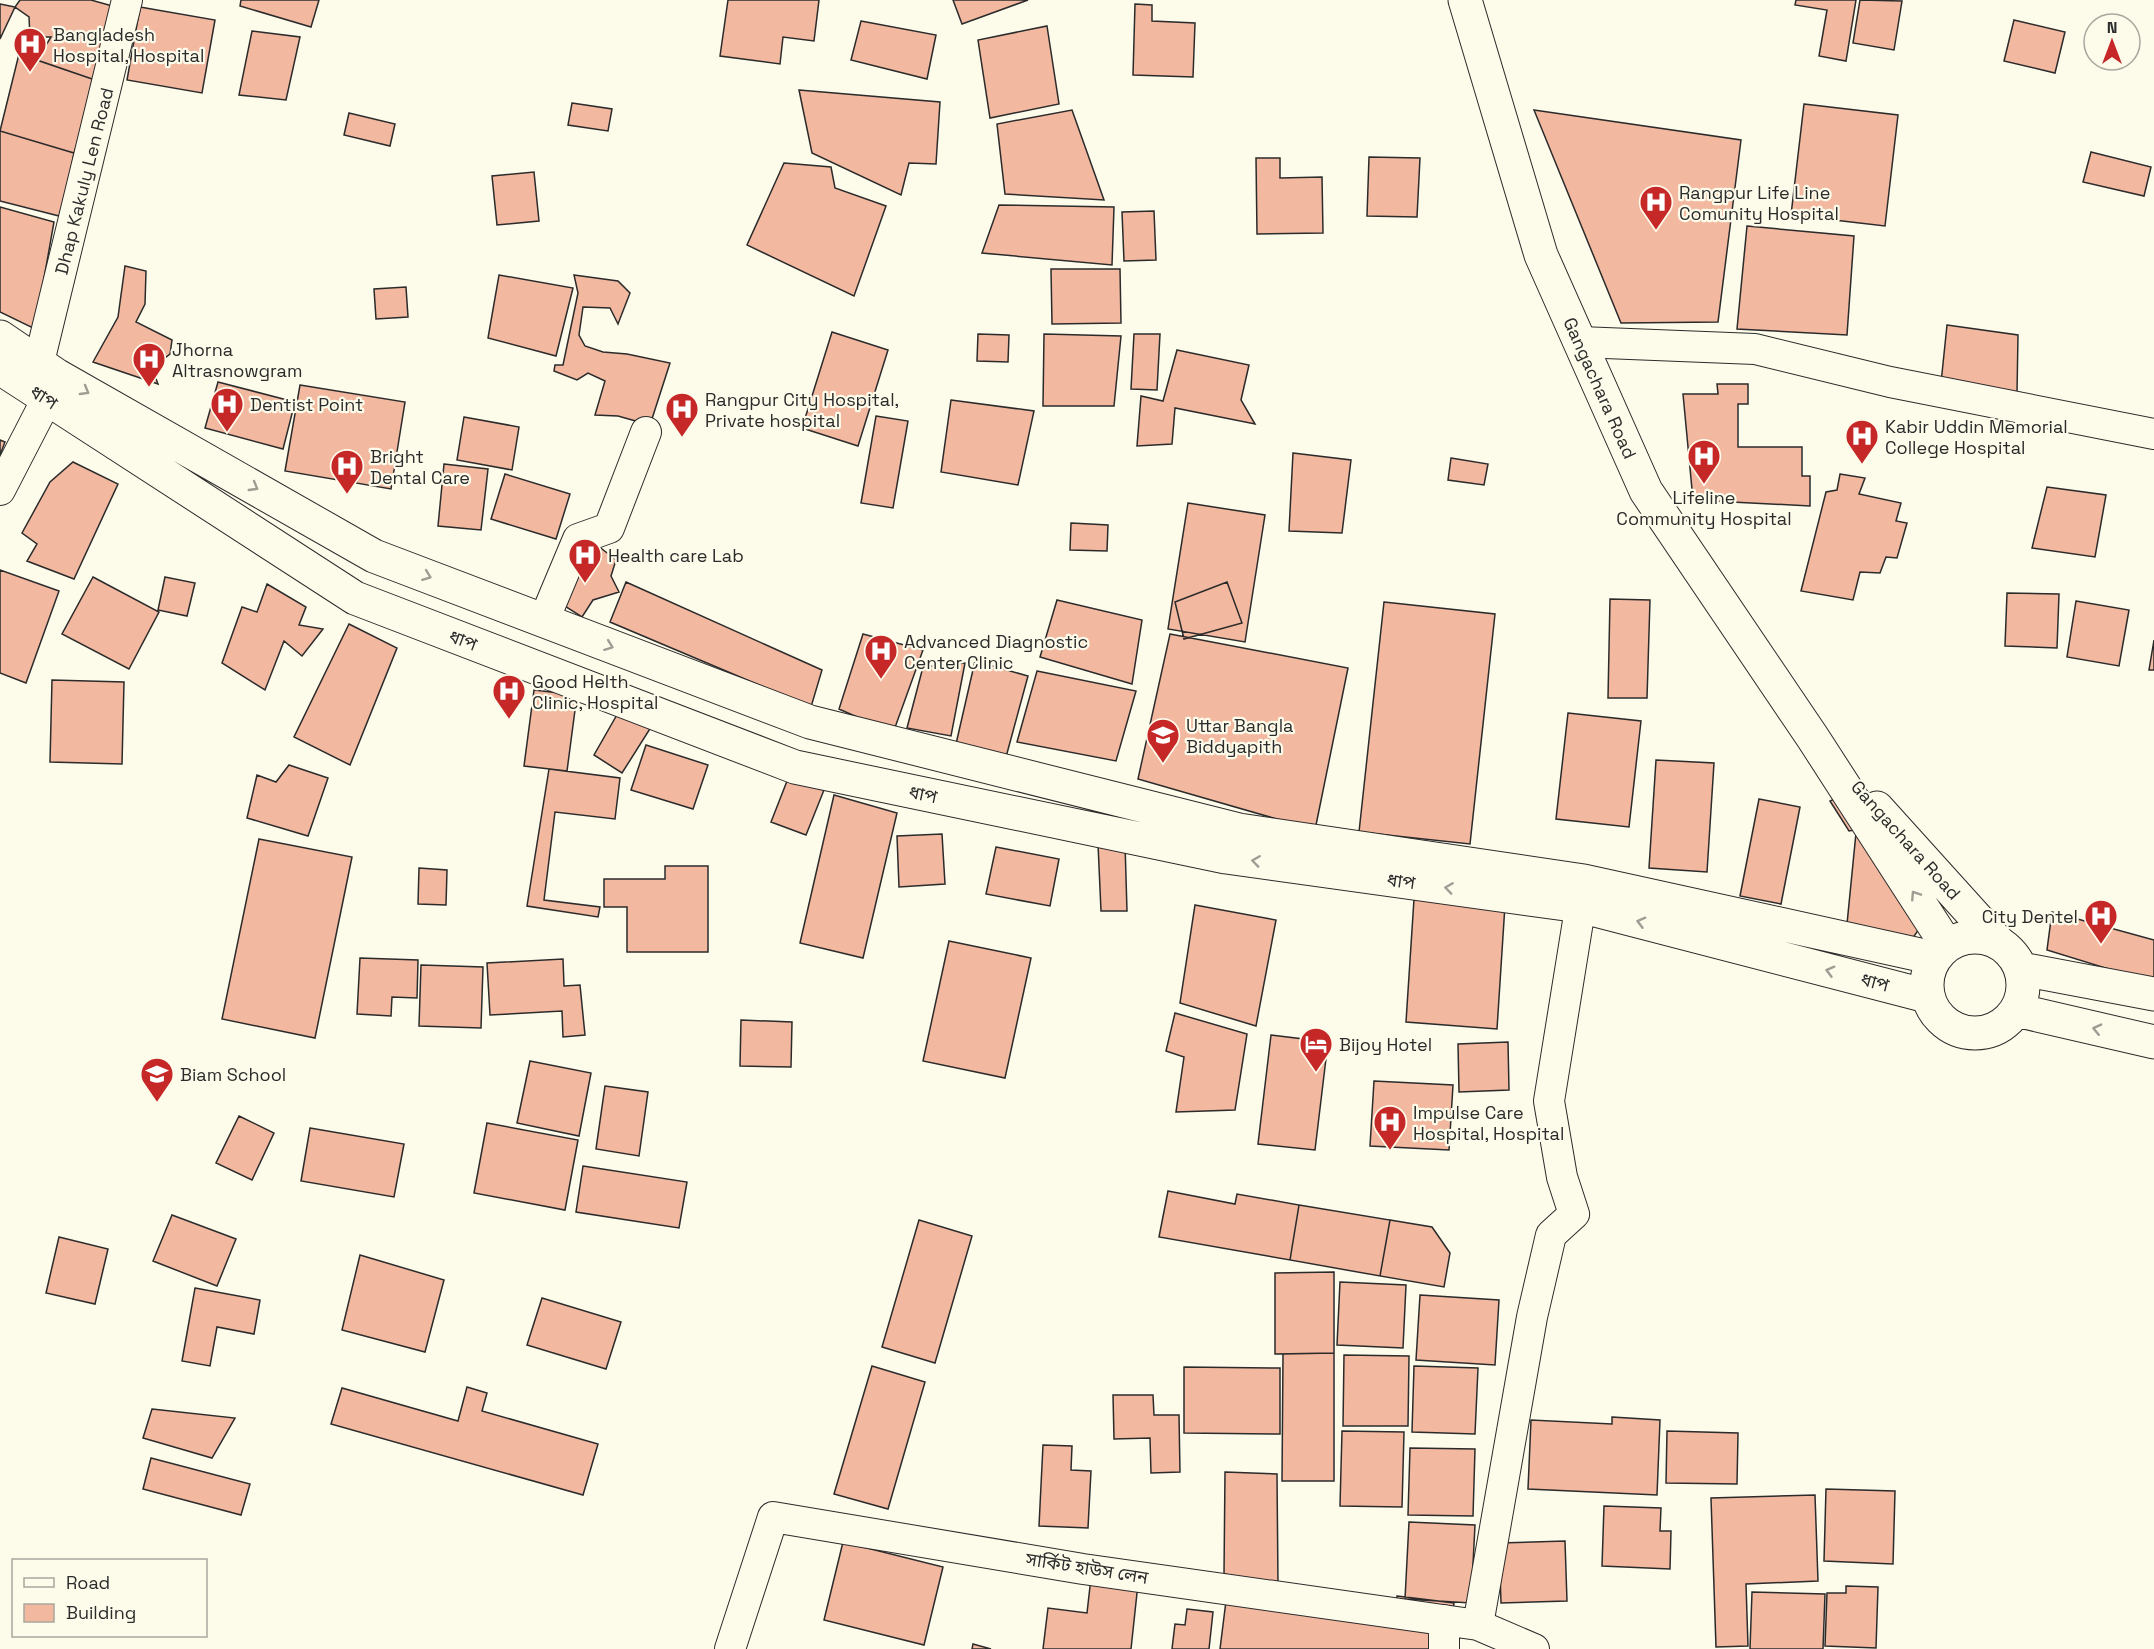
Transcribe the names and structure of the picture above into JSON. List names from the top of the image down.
{
  "streets": {
    "main road": ["Gangachara Road", "ধাপ"],
    "street": ["Dhap Kakuly Len Road", "সার্কিট হাউস লেন"]
  },
  "crossings": [
    ["Dhap Kakuly Len Road", "ধাপ"],
    ["Gangachara Road", "ধাপ"]
  ],
  "places": {
    "hospital": [
      "Bangladesh Hospital, Hospital",
      "Rangpur Life Line Comunity Hospital",
      "Jhorna Altrasnowgram",
      "Dentist Point",
      "Rangpur City Hospital, Private hospital",
      "Kabir Uddin Memorial College Hospital",
      "Lifeline Community Hospital",
      "Bright Dental Care",
      "Health care Lab",
      "Advanced Diagnostic Center Clinic",
      "Good Helth Clinic, Hospital",
      "City Dentel",
      "Impulse Care Hospital, Hospital"
    ],
    "school or university": ["Uttar Bangla Biddyapith", "Biam School"],
    "hotel": ["Bijoy Hotel"]
  },
  "legend": ["Road", "Building"],
  "north": "top"
}
